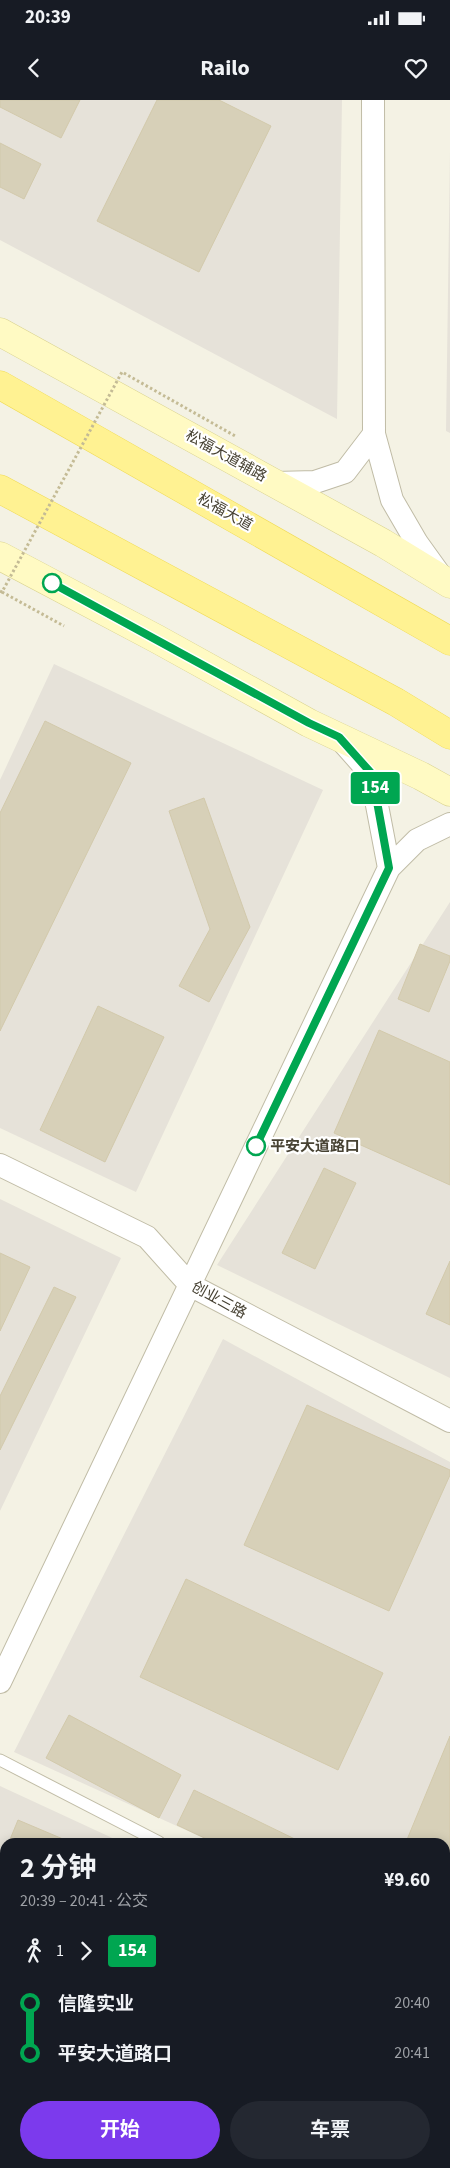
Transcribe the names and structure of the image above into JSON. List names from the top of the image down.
{
  "streets": {
    "main road": ["松福大道辅路", "松福大道"],
    "street": ["创业三路"]
  },
  "places": ["平安大道路口"],
  "lines": ["bus line 154"],
  "page": {
    "status": "20:39",
    "header": "Railo",
    "on_map": "154",
    "heading": ["2 分钟", "20:39 – 20:41 · 公交", "¥9.60"],
    "legs": ["1", "154"],
    "list": [
      {
        "name": "信隆实业",
        "value": "20:40"
      },
      {
        "name": "平安大道路口",
        "value": "20:41"
      }
    ],
    "buttons": ["开始", "车票"]
  }
}
